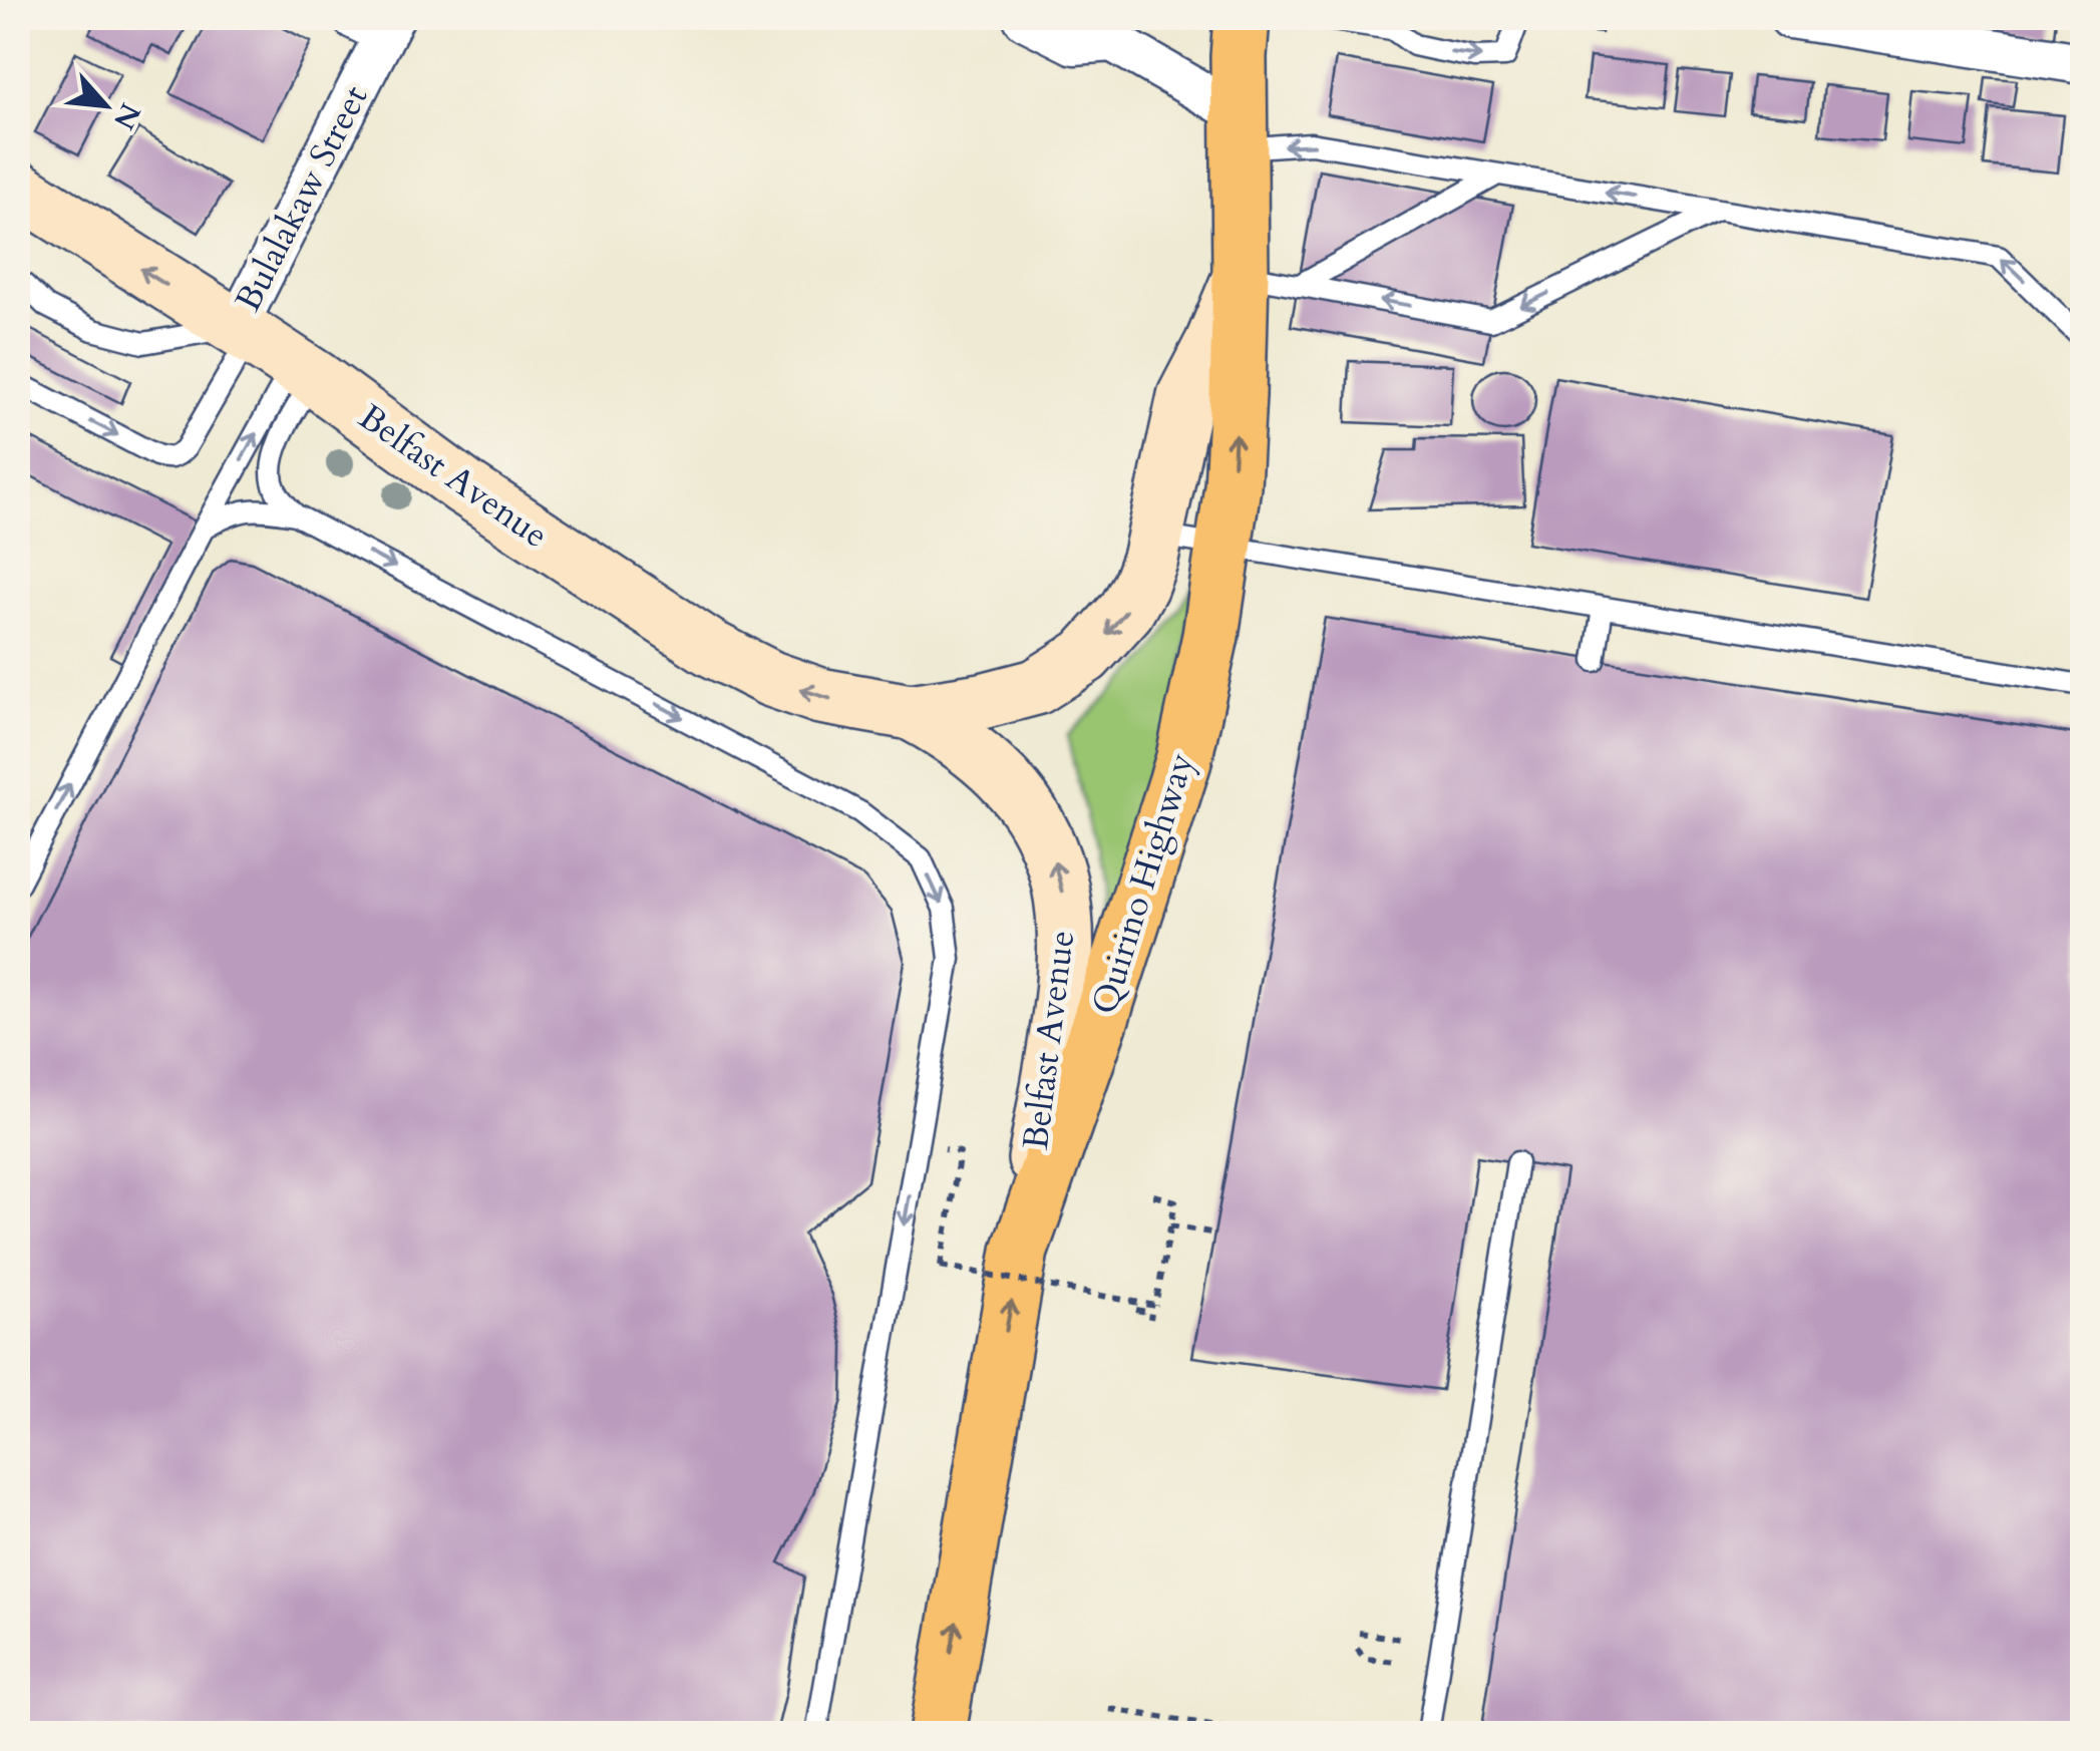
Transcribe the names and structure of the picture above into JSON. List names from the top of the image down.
{
  "streets": {
    "main road": ["Belfast Avenue", "Quirino Highway"],
    "street": ["Bulalakaw Street"]
  },
  "crossings": [
    ["Bulalakaw Street", "Belfast Avenue"],
    ["Belfast Avenue", "Quirino Highway"]
  ],
  "one_way": ["Quirino Highway"],
  "north": "bottom right"
}
